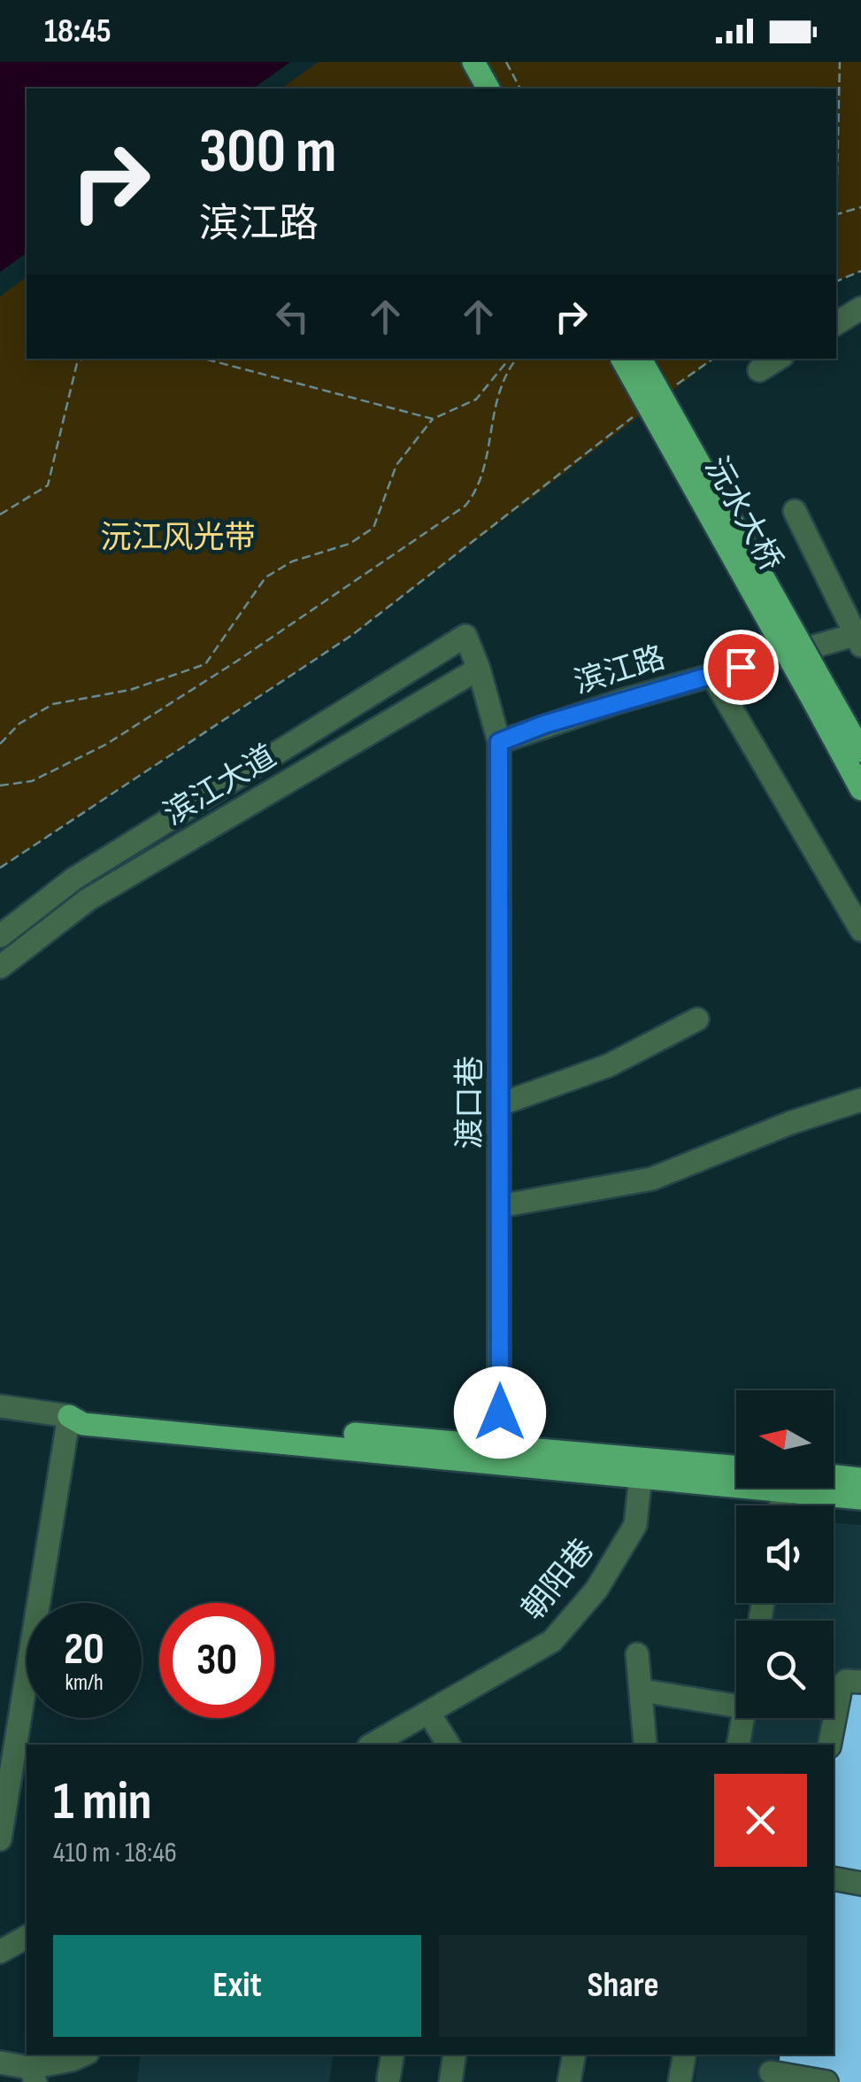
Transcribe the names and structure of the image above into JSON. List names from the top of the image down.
{
  "streets": {
    "main road": ["沅水大桥"],
    "street": [
      "滨江路",
      "滨江大道",
      "渡口巷",
      "朝阳巷"
    ]
  },
  "crossings": [
    ["滨江路", "渡口巷"],
    ["滨江大道", "渡口巷"]
  ],
  "parks": ["沅江风光带"],
  "north": "left",
  "page": {
    "status": "18:45",
    "turn": ["300 m", "滨江路"],
    "speed": "20 km/h",
    "limit": "30",
    "heading": ["1 min", "410 m · 18:46"],
    "buttons": ["Exit", "Share"]
  }
}
